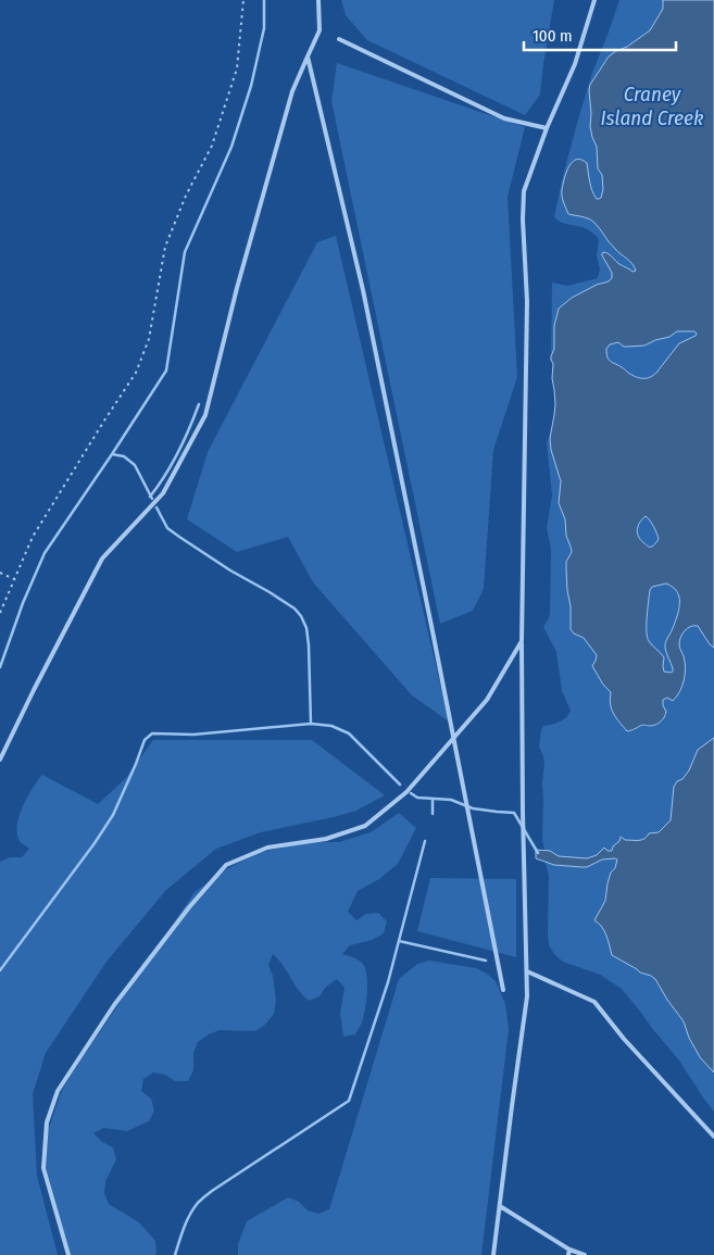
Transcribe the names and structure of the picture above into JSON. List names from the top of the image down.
{
  "water": ["Craney Island Creek"],
  "scale_bar": "100 m"
}
